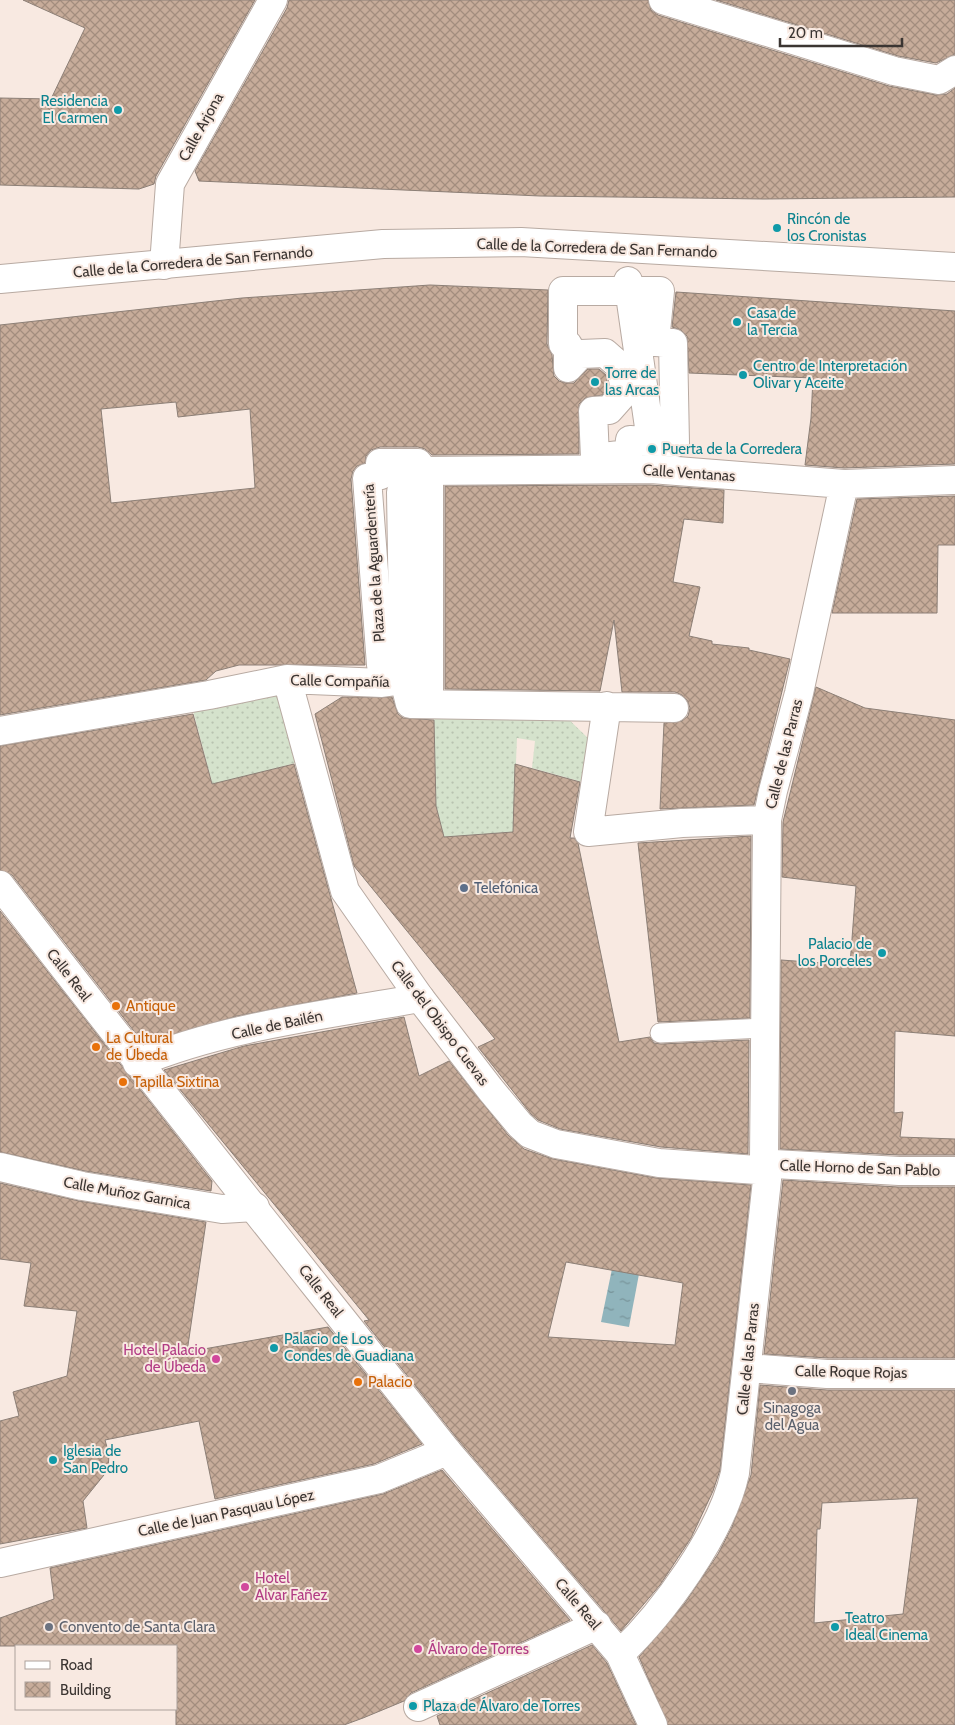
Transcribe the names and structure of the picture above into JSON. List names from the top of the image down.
{
  "streets": {
    "street": [
      "Calle Arjona",
      "Calle de la Corredera de San Fernando",
      "Calle Ventanas",
      "Plaza de la Aguardentería",
      "Calle Compañía",
      "Calle de las Parras",
      "Calle Real",
      "Calle del Obispo Cuevas",
      "Calle de Bailén",
      "Calle Horno de San Pablo",
      "Calle Muñoz Garnica",
      "Calle Roque Rojas",
      "Calle de Juan Pasquau López"
    ]
  },
  "crossings": [
    ["Calle Arjona", "Calle de la Corredera de San Fernando"],
    ["Calle Ventanas", "Plaza de la Aguardentería"],
    ["Calle Ventanas", "Calle de las Parras"],
    ["Plaza de la Aguardentería", "Calle Compañía"],
    ["Calle Compañía", "Calle del Obispo Cuevas"],
    ["Calle de las Parras", "Calle Real"],
    ["Calle de las Parras", "Calle del Obispo Cuevas"],
    ["Calle de las Parras", "Calle Horno de San Pablo"],
    ["Calle de las Parras", "Calle Roque Rojas"],
    ["Calle Real", "Calle de Bailén"],
    ["Calle Real", "Calle Muñoz Garnica"],
    ["Calle Real", "Calle de Juan Pasquau López"],
    ["Calle del Obispo Cuevas", "Calle de Bailén"],
    ["Calle del Obispo Cuevas", "Calle Horno de San Pablo"]
  ],
  "places": [
    "Residencia El Carmen",
    "Rincón de los Cronistas",
    "Casa de la Tercia",
    "Centro de Interpretación Olivar y Aceite",
    "Torre de las Arcas",
    "Puerta de la Corredera",
    "Telefónica",
    "Palacio de los Porceles",
    "Antique",
    "La Cultural de Úbeda",
    "Tapilla Sixtina",
    "Palacio de Los Condes de Guadiana",
    "Hotel Palacio de Úbeda",
    "Palacio",
    "Sinagoga del Agua",
    "Iglesia de San Pedro",
    "Hotel Alvar Fañez",
    "Convento de Santa Clara",
    "Teatro Ideal Cinema",
    "Álvaro de Torres",
    "Plaza de Álvaro de Torres"
  ],
  "legend": ["Road", "Building"],
  "scale_bar": "20 m"
}
